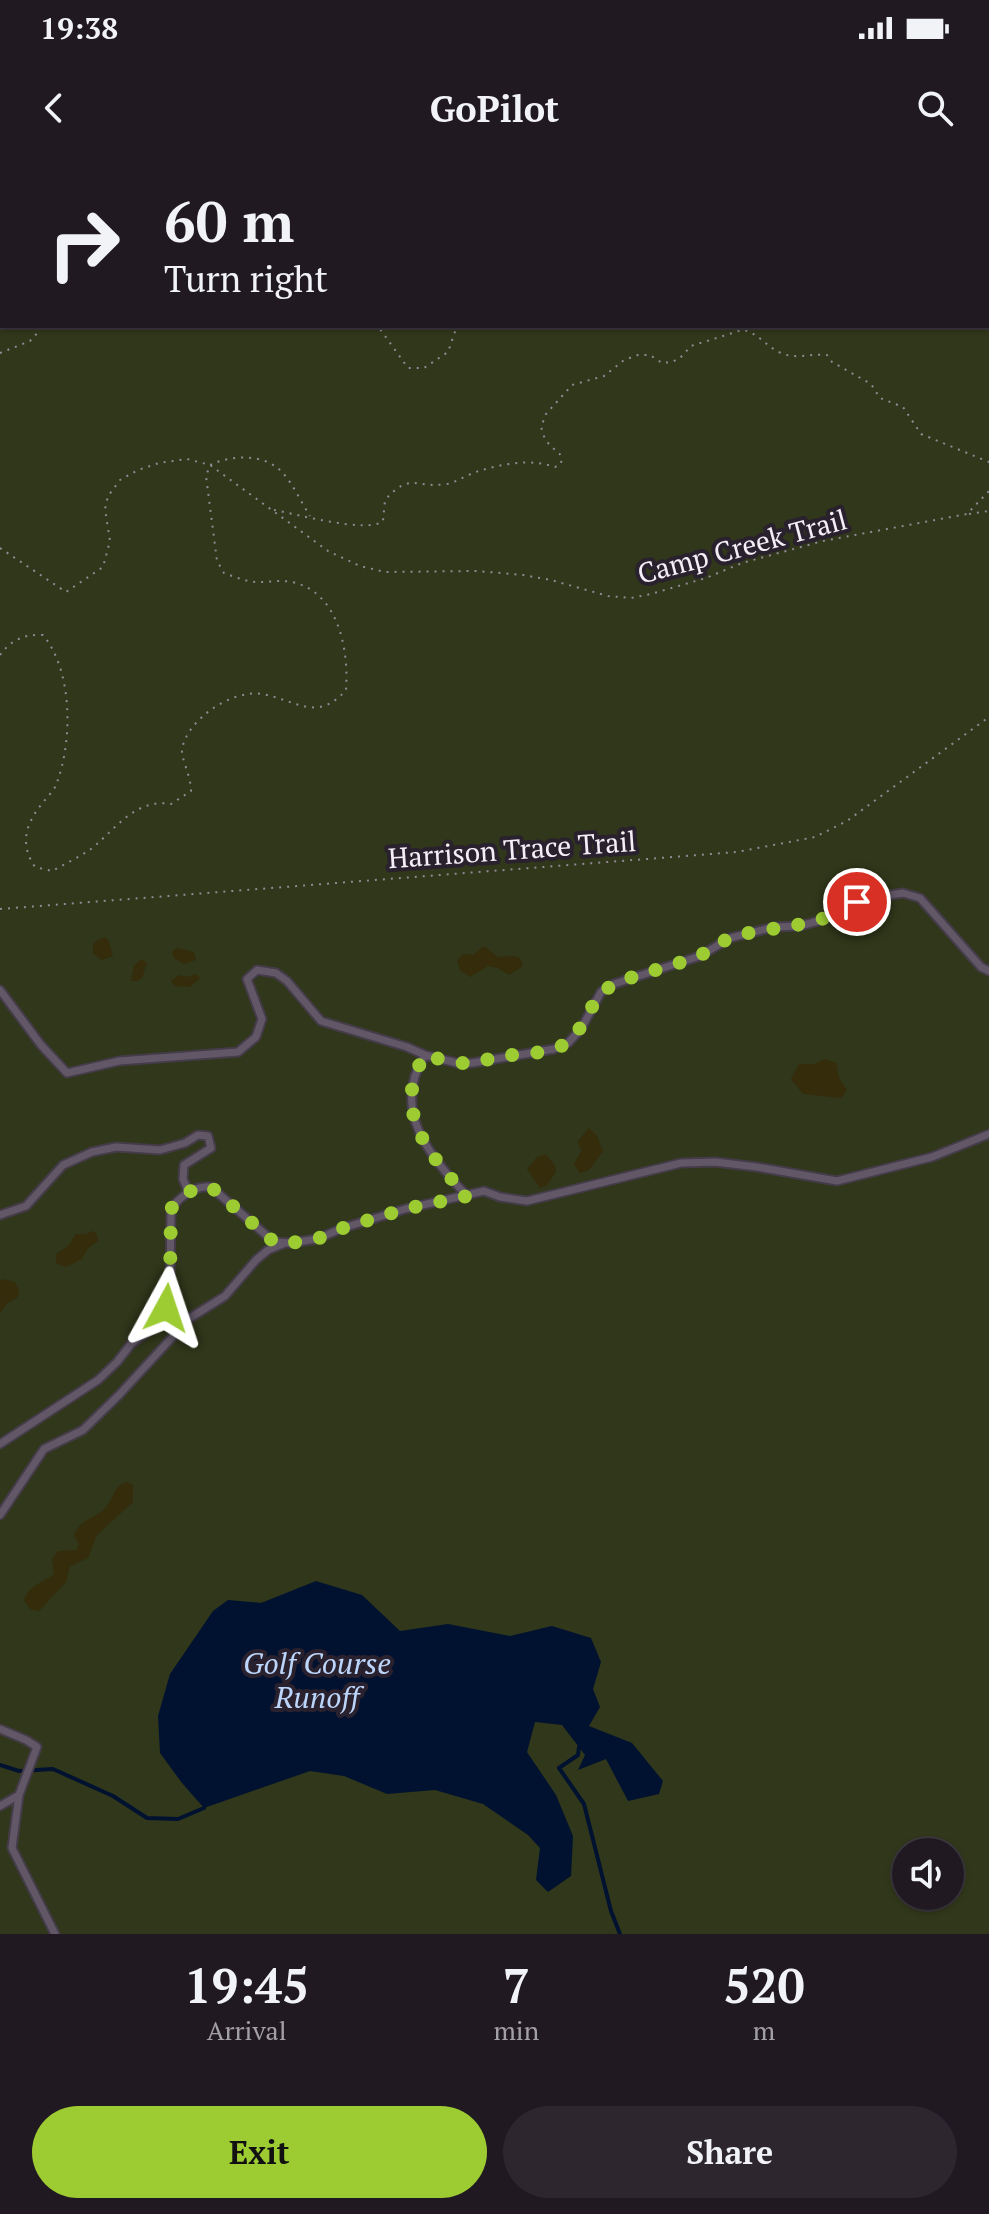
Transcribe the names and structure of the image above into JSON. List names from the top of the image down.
{
  "streets": {
    "path": ["Camp Creek Trail", "Harrison Trace Trail"]
  },
  "water": ["Golf Course Runoff"],
  "page": {
    "status": "19:38",
    "header": "GoPilot",
    "turn": ["60 m", "Turn right"],
    "eta": [
      "19:45",
      "Arrival",
      "7",
      "min",
      "520",
      "m"
    ],
    "buttons": ["Exit", "Share"]
  }
}
